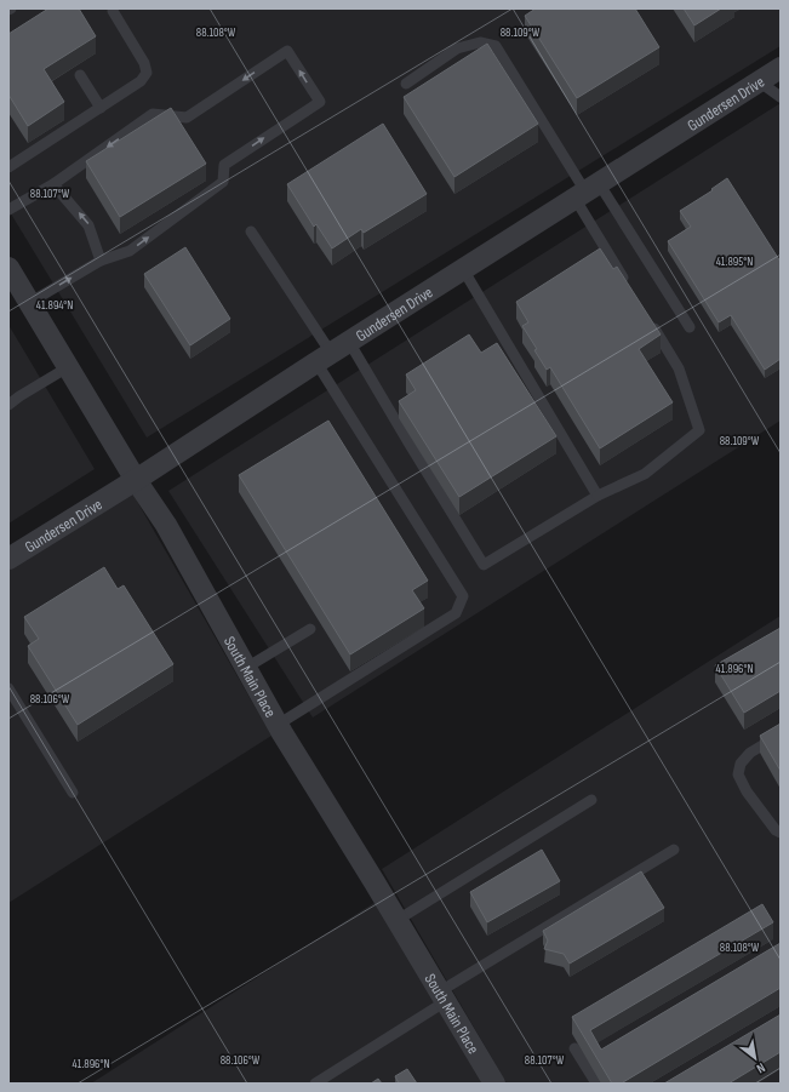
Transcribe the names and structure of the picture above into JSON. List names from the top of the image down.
{
  "streets": {
    "street": ["Gundersen Drive", "South Main Place"]
  },
  "crossings": [
    ["Gundersen Drive", "South Main Place"]
  ],
  "north": "bottom right",
  "coordinates": [
    "88.108°W",
    "88.109°W",
    "88.107°W",
    "41.895°N",
    "41.894°N",
    "41.896°N",
    "88.106°W"
  ]
}
